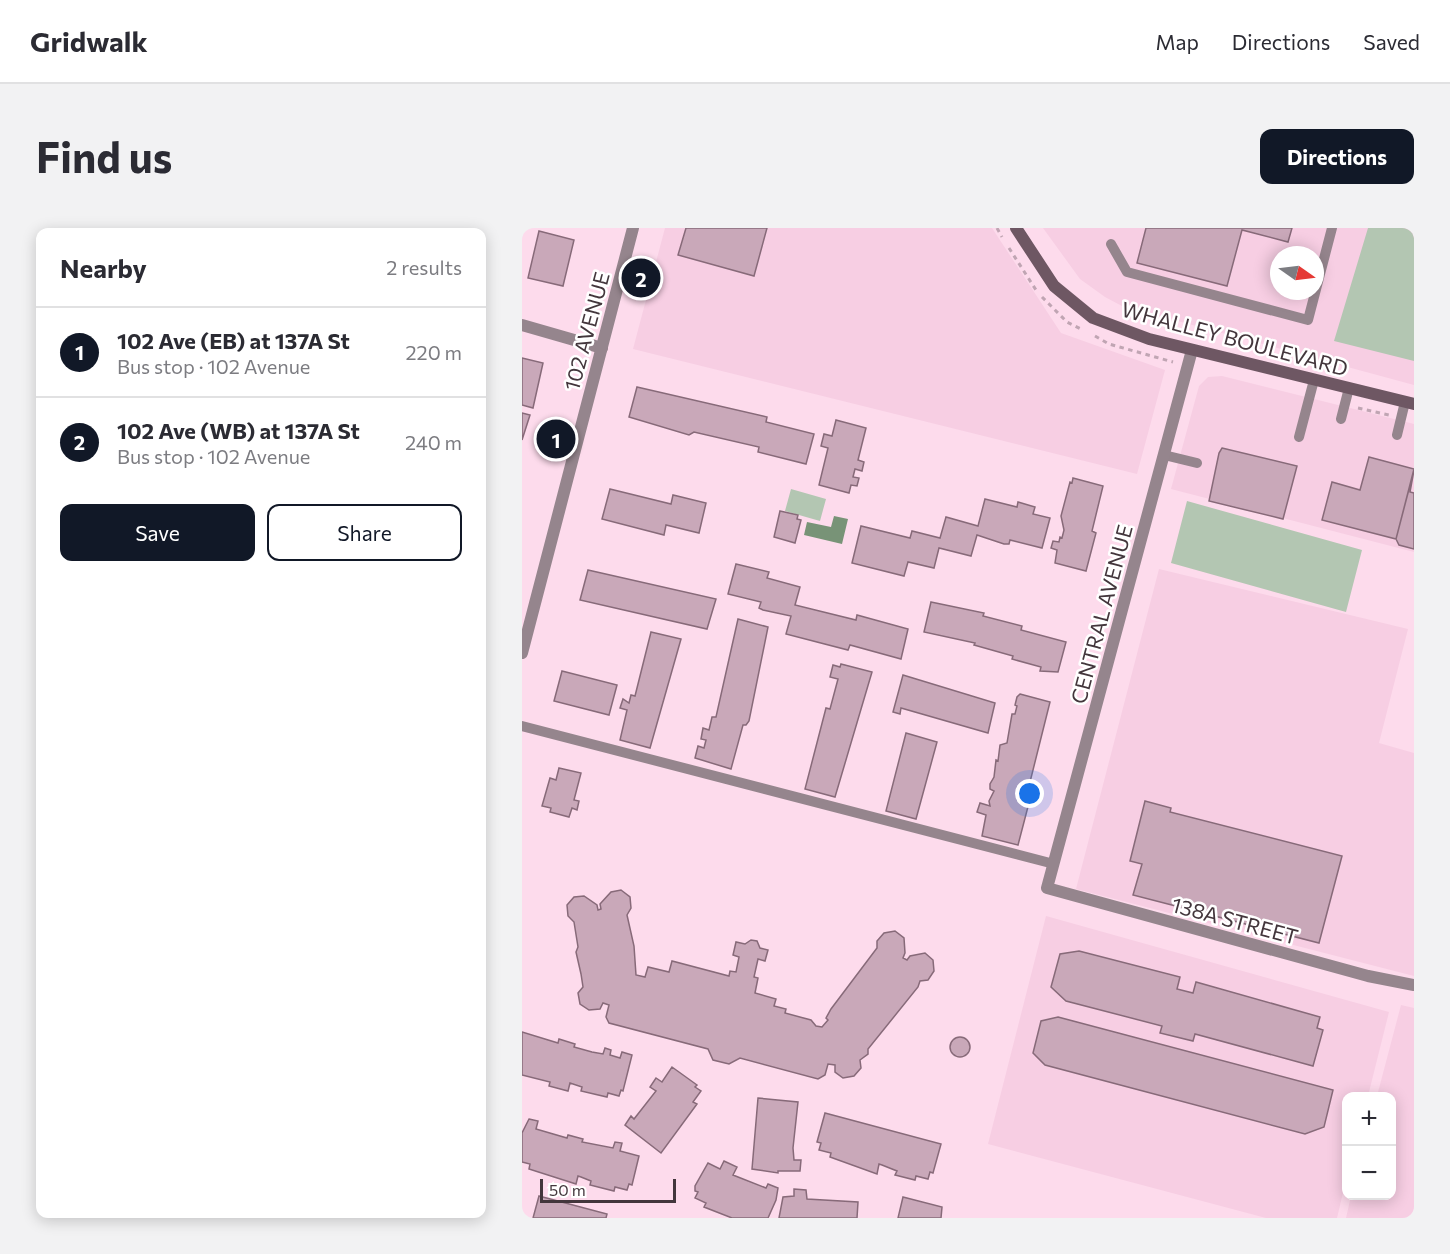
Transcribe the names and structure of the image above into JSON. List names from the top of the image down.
{
  "streets": {
    "main road": ["WHALLEY BOULEVARD"],
    "street": ["102 AVENUE", "CENTRAL AVENUE", "138A STREET"]
  },
  "crossings": [
    ["WHALLEY BOULEVARD", "CENTRAL AVENUE"],
    ["CENTRAL AVENUE", "138A STREET"]
  ],
  "scale_bar": "50 m",
  "north": "right",
  "page": {
    "header": "Gridwalk",
    "nav": ["Map", "Directions", "Saved"],
    "buttons": [
      "Directions",
      ["Save", "Share"]
    ],
    "title": "Find us",
    "heading": ["Nearby", "2 results"],
    "pins": ["2", "1"],
    "list": [
      {
        "mark": "1",
        "name": "102 Ave (EB) at 137A St",
        "note": "Bus stop · 102 Avenue",
        "value": "220 m"
      },
      {
        "mark": "2",
        "name": "102 Ave (WB) at 137A St",
        "note": "Bus stop · 102 Avenue",
        "value": "240 m"
      }
    ],
    "map_buttons": ["+", "−"],
    "scale": "50 m"
  }
}
